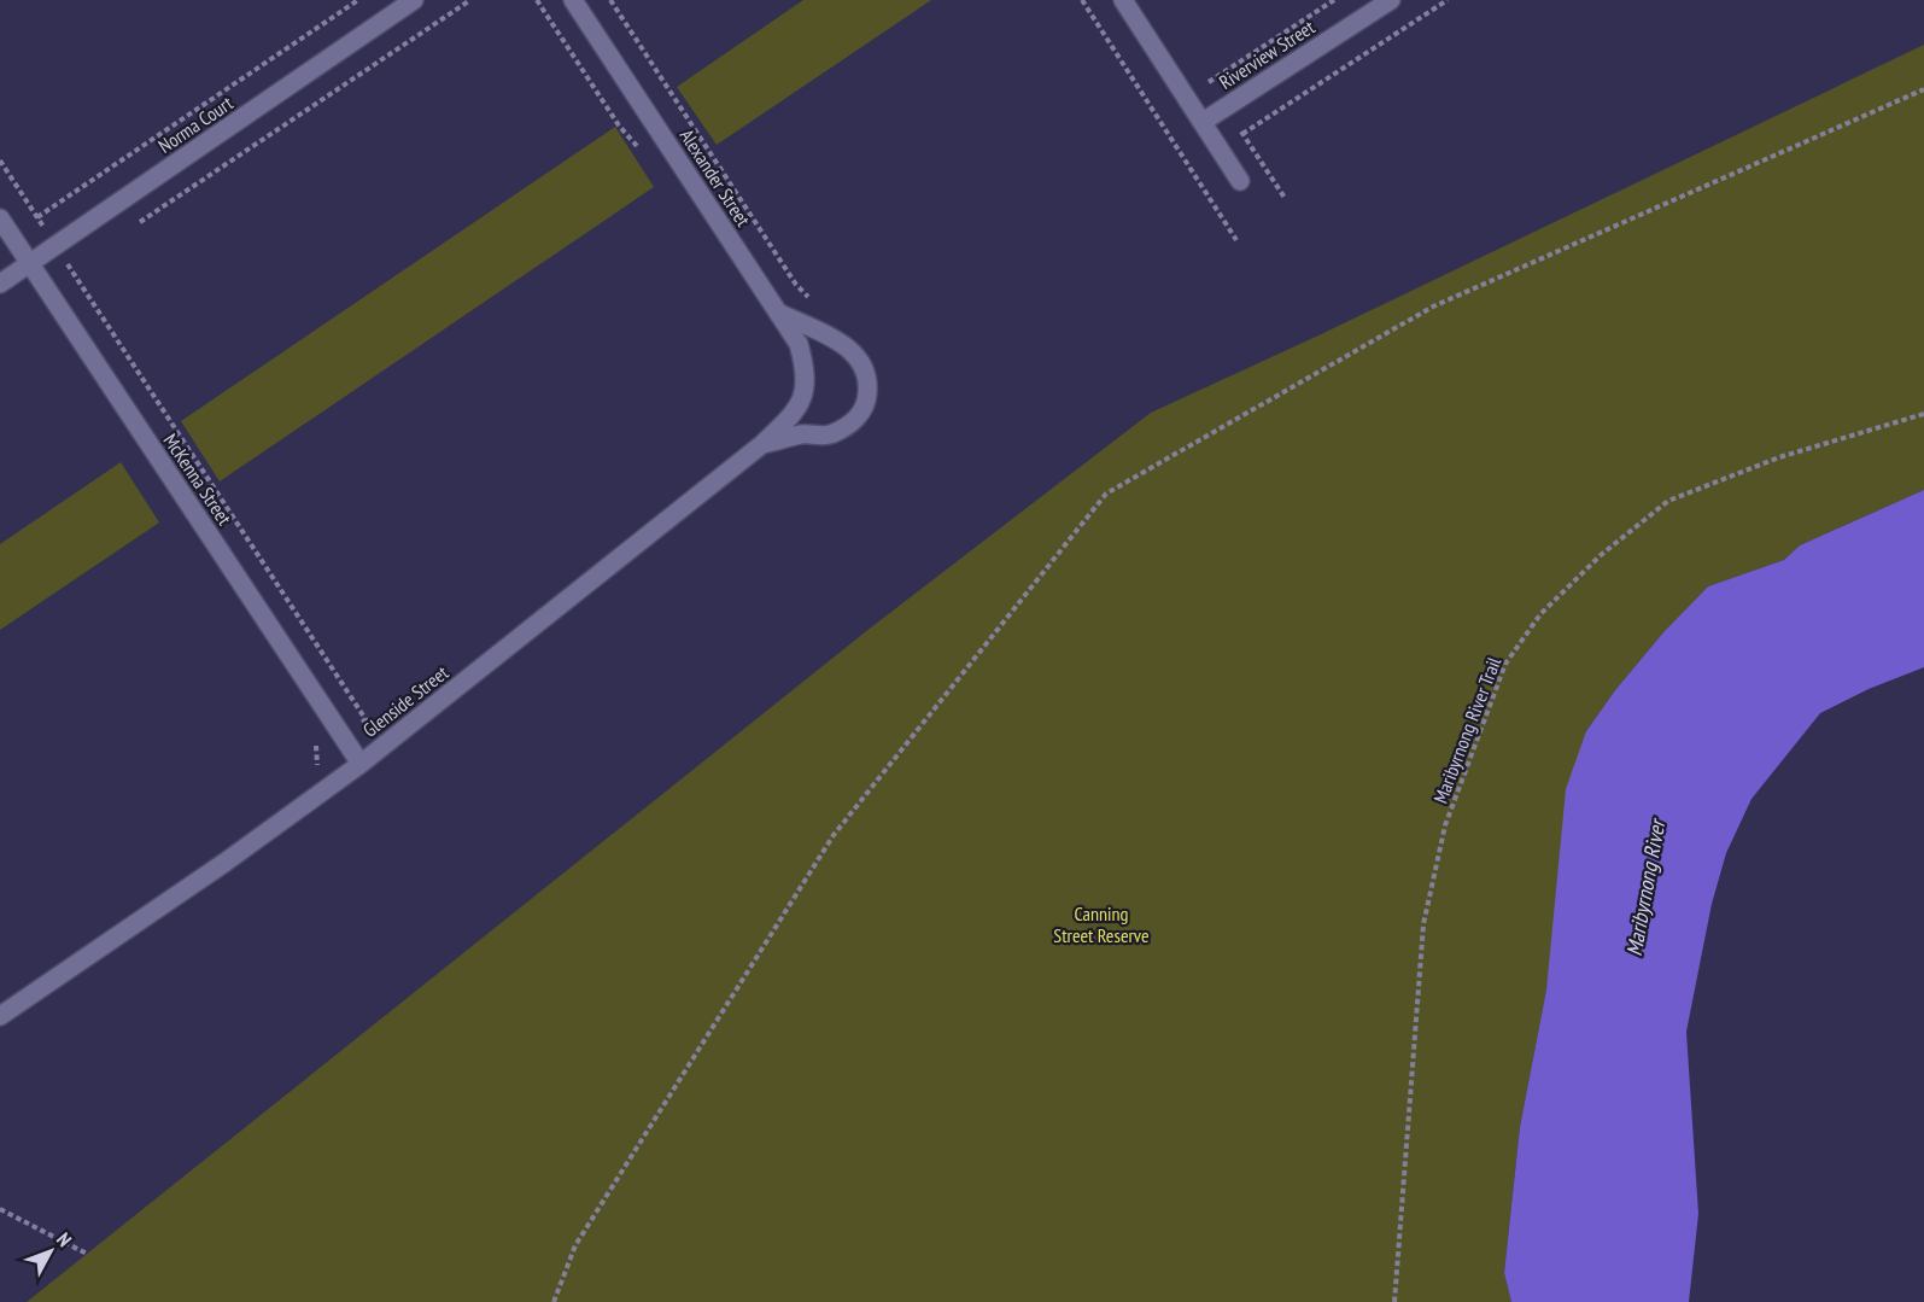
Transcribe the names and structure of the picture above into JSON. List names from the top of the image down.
{
  "streets": {
    "street": [
      "Riverview Street",
      "Norma Court",
      "Alexander Street",
      "McKenna Street",
      "Glenside Street"
    ],
    "path": ["Maribyrnong River Trail"]
  },
  "crossings": [
    ["Norma Court", "McKenna Street"],
    ["Alexander Street", "Glenside Street"],
    ["McKenna Street", "Glenside Street"]
  ],
  "water": ["Maribyrnong River"],
  "parks": ["Canning Street Reserve"],
  "north": "top right"
}
